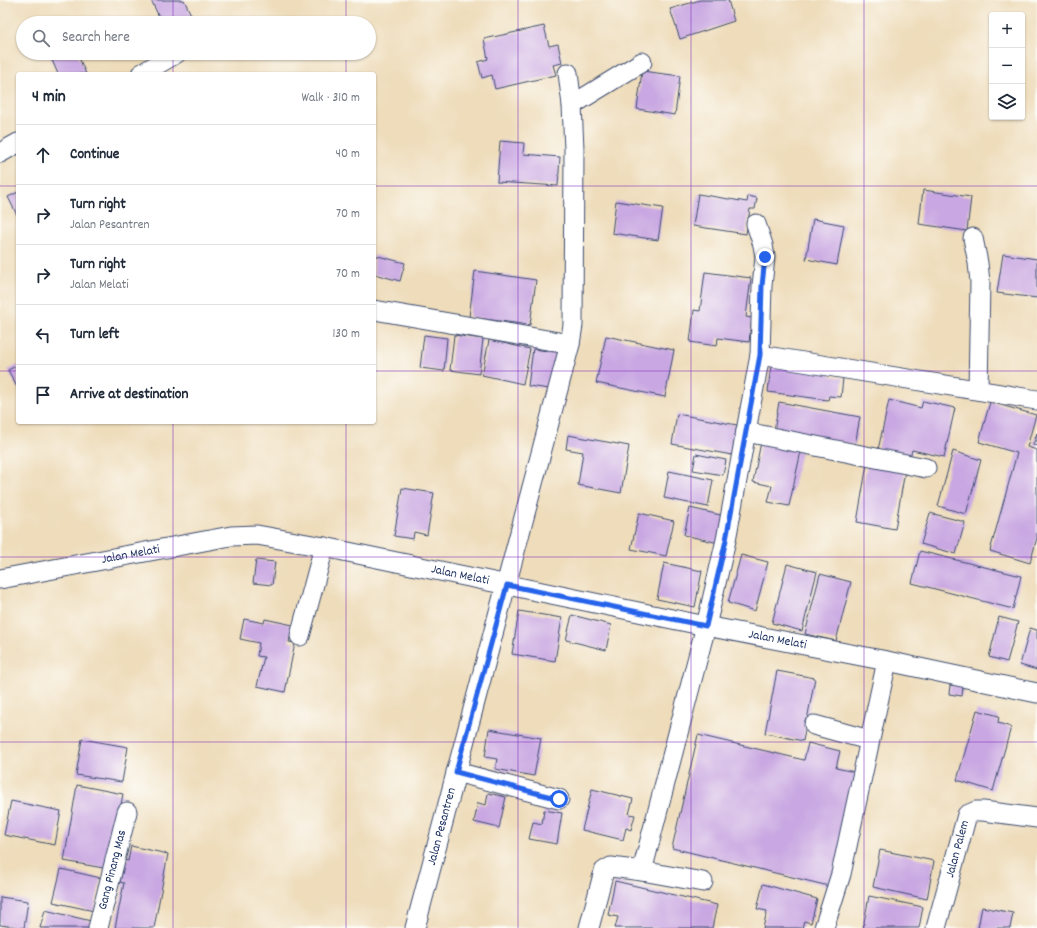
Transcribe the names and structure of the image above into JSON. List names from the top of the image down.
{
  "streets": {
    "street": [
      "Jalan Melati",
      "Jalan Pesantren",
      "Jalan Palem",
      "Gang Pinang Mas"
    ]
  },
  "crossings": [
    ["Jalan Melati", "Jalan Pesantren"]
  ],
  "page": {
    "map_buttons": ["+", "−"],
    "search": "Search here",
    "heading": ["4 min", "Walk · 310 m"],
    "list": [
      ["Continue", "40 m"],
      ["Turn right", "Jalan Pesantren", "70 m"],
      ["Turn right", "Jalan Melati", "70 m"],
      ["Turn left", "130 m"],
      "Arrive at destination"
    ]
  }
}
